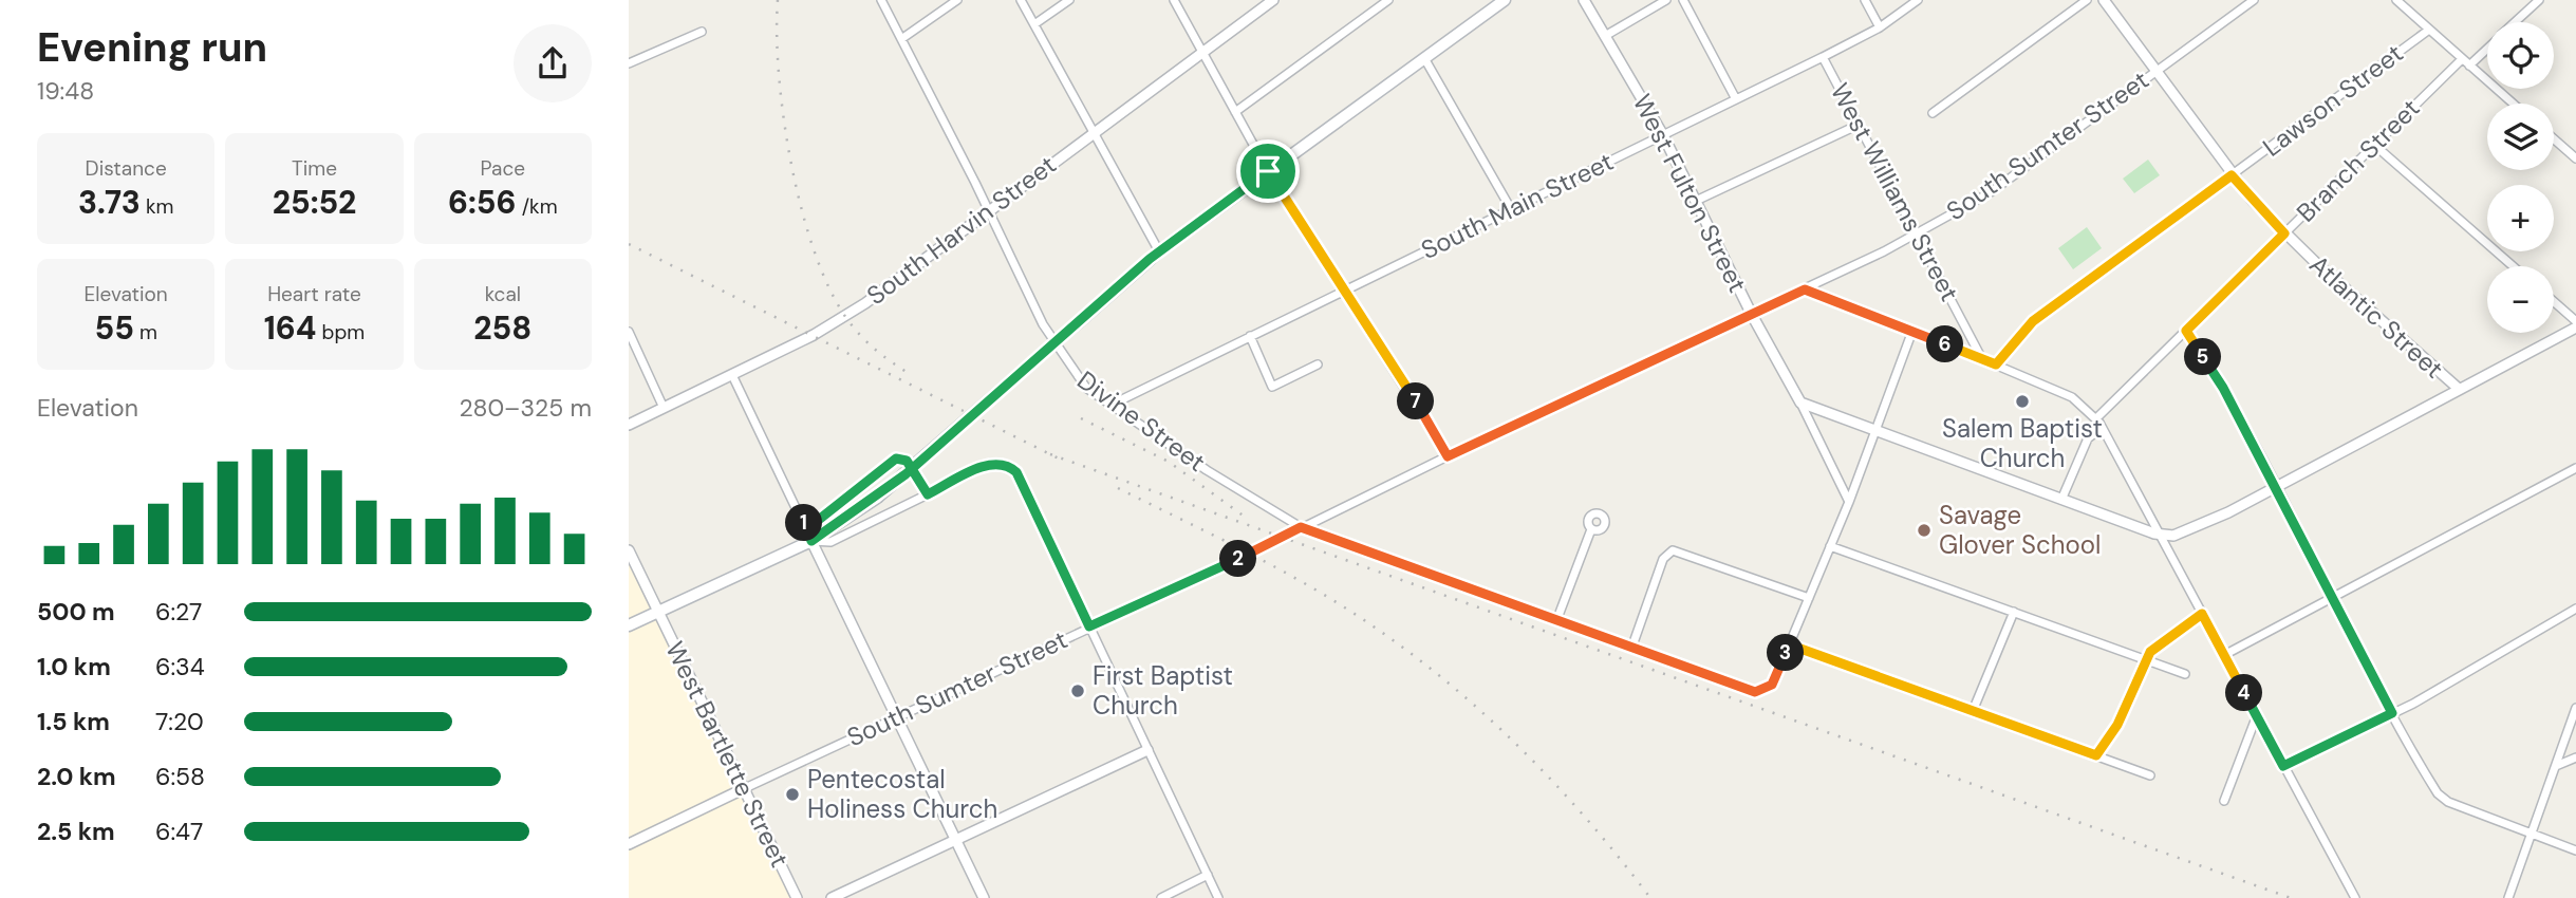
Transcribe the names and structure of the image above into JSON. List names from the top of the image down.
{
  "streets": {
    "street": [
      "Lawson Street",
      "South Sumter Street",
      "Branch Street",
      "West Williams Street",
      "West Fulton Street",
      "South Main Street",
      "South Harvin Street",
      "Atlantic Street",
      "Divine Street",
      "West Bartlette Street"
    ]
  },
  "crossings": [
    ["Lawson Street", "Atlantic Street"],
    ["South Sumter Street", "West Williams Street"],
    ["South Sumter Street", "West Fulton Street"],
    ["South Sumter Street", "Atlantic Street"],
    ["South Sumter Street", "Divine Street"],
    ["South Sumter Street", "West Bartlette Street"],
    ["Branch Street", "Atlantic Street"],
    ["West Williams Street", "South Main Street"],
    ["West Fulton Street", "South Main Street"],
    ["South Main Street", "Divine Street"],
    ["South Harvin Street", "Divine Street"]
  ],
  "places": [
    "Salem Baptist Church",
    "Savage Glover School",
    "First Baptist Church",
    "Pentecostal Holiness Church"
  ],
  "page": {
    "heading": ["Evening run", "19:48"],
    "map_buttons": ["+", "−"],
    "stats": [
      ["Distance", "3.73 km"],
      ["Time", "25:52"],
      ["Pace", "6:56 /km"],
      ["Elevation", "55 m"],
      ["Heart rate", "164 bpm"],
      ["kcal", "258"]
    ],
    "pins": [
      "6",
      "5",
      "7",
      "1",
      "2",
      "3",
      "4"
    ],
    "chart": ["Elevation", "280–325 m"],
    "list": [
      {
        "name": "500 m",
        "note": "6:27"
      },
      {
        "name": "1.0 km",
        "note": "6:34"
      },
      {
        "name": "1.5 km",
        "note": "7:20"
      },
      {
        "name": "2.0 km",
        "note": "6:58"
      },
      {
        "name": "2.5 km",
        "note": "6:47"
      }
    ]
  }
}
